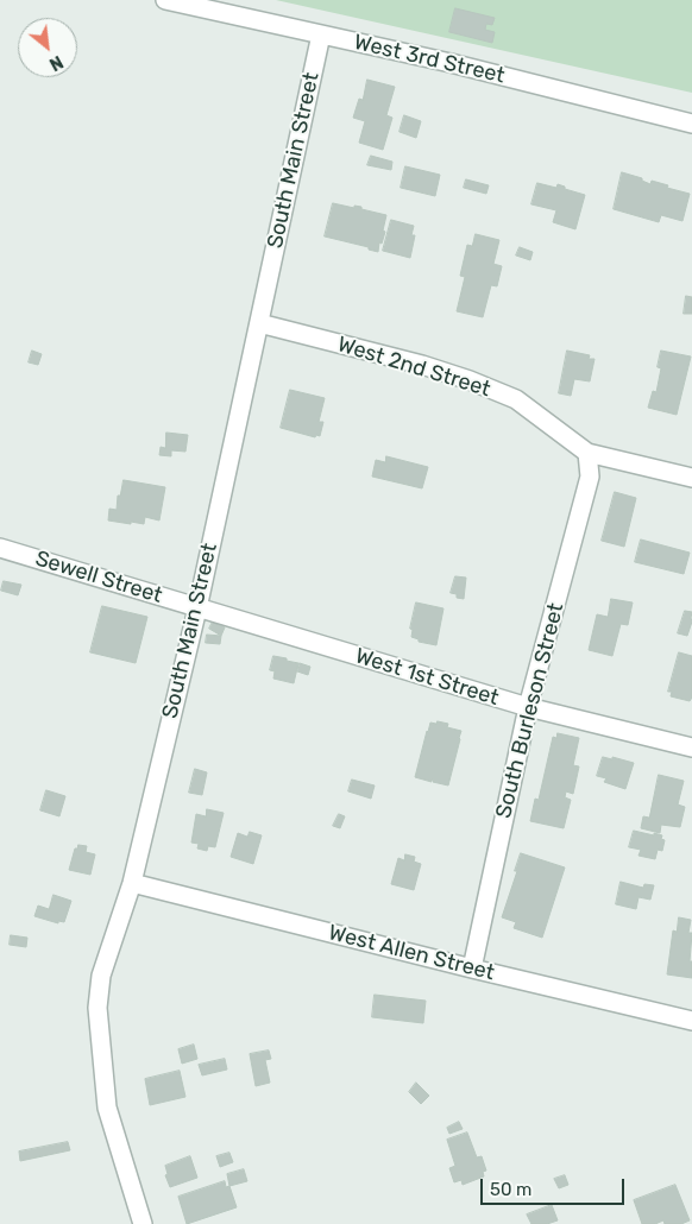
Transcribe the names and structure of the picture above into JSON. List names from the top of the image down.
{
  "streets": {
    "street": [
      "West 3rd Street",
      "South Main Street",
      "West 2nd Street",
      "Sewell Street",
      "West 1st Street",
      "South Burleson Street",
      "West Allen Street"
    ]
  },
  "crossings": [
    ["West 3rd Street", "South Main Street"],
    ["South Main Street", "West 2nd Street"],
    ["South Main Street", "Sewell Street"],
    ["South Main Street", "West 1st Street"],
    ["South Main Street", "West Allen Street"],
    ["West 2nd Street", "South Burleson Street"],
    ["Sewell Street", "West 1st Street"],
    ["West 1st Street", "South Burleson Street"],
    ["South Burleson Street", "West Allen Street"]
  ],
  "scale_bar": "50 m",
  "north": "bottom right"
}
